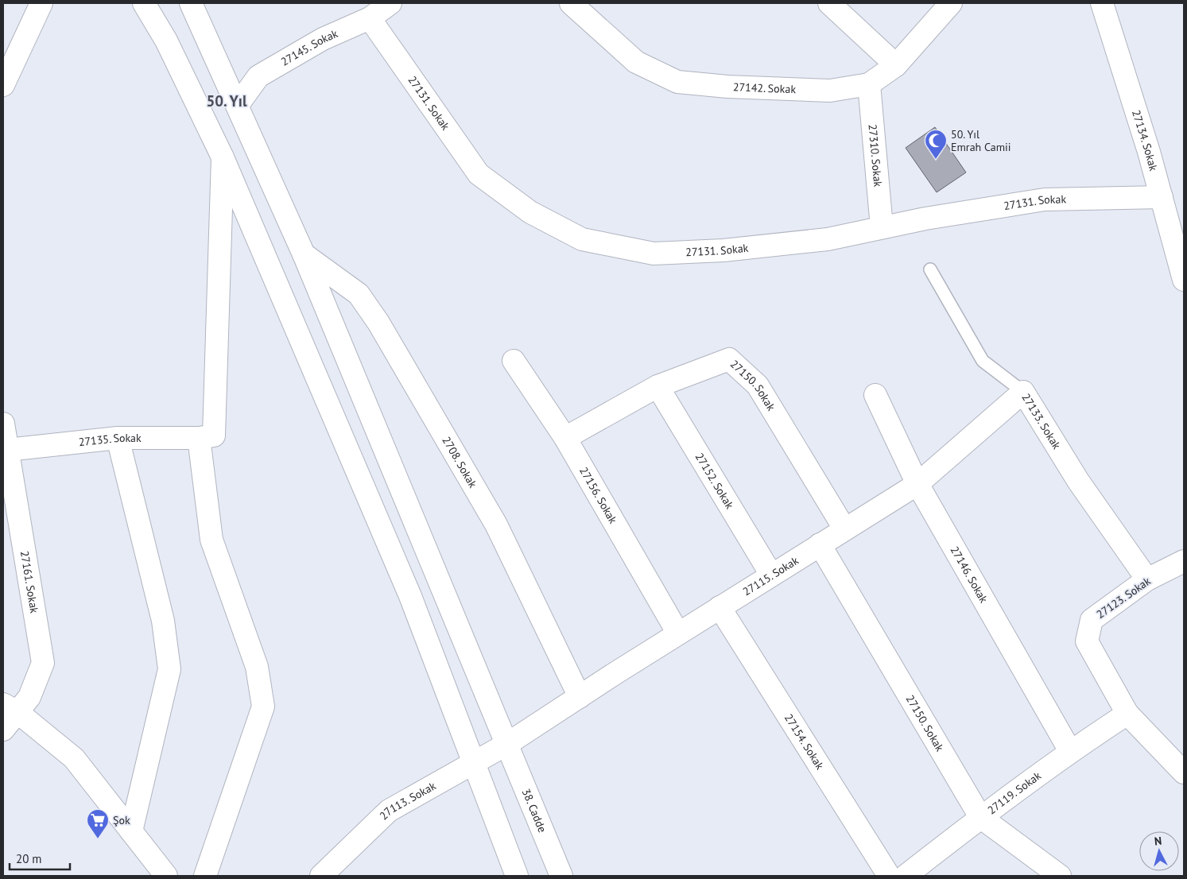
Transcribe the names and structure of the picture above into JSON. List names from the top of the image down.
{
  "streets": {
    "street": [
      "27145. Sokak",
      "27142. Sokak",
      "27131. Sokak",
      "27134. Sokak",
      "27310. Sokak",
      "27150. Sokak",
      "27133. Sokak",
      "27135. Sokak",
      "2708. Sokak",
      "27152. Sokak",
      "27156. Sokak",
      "27115. Sokak",
      "27146. Sokak",
      "27161. Sokak",
      "27123. Sokak",
      "27154. Sokak",
      "27119. Sokak",
      "27113. Sokak",
      "38. Cadde"
    ]
  },
  "crossings": [
    ["27145. Sokak", "27131. Sokak"],
    ["27145. Sokak", "38. Cadde"],
    ["27142. Sokak", "27310. Sokak"],
    ["27131. Sokak", "27134. Sokak"],
    ["27131. Sokak", "27310. Sokak"],
    ["27150. Sokak", "27152. Sokak"],
    ["27150. Sokak", "27156. Sokak"],
    ["27150. Sokak", "27115. Sokak"],
    ["27150. Sokak", "27119. Sokak"],
    ["27133. Sokak", "27115. Sokak"],
    ["27133. Sokak", "27123. Sokak"],
    ["27135. Sokak", "27161. Sokak"],
    ["2708. Sokak", "27115. Sokak"],
    ["2708. Sokak", "38. Cadde"],
    ["27152. Sokak", "27115. Sokak"],
    ["27156. Sokak", "27115. Sokak"],
    ["27115. Sokak", "27146. Sokak"],
    ["27115. Sokak", "27154. Sokak"],
    ["27115. Sokak", "27113. Sokak"],
    ["27115. Sokak", "38. Cadde"],
    ["27146. Sokak", "27119. Sokak"],
    ["27123. Sokak", "27119. Sokak"],
    ["27113. Sokak", "38. Cadde"]
  ],
  "districts": ["50. Yıl"],
  "places": {
    "mosque": ["50. Yıl Emrah Camii"],
    "supermarket": ["Şok"]
  },
  "scale_bar": "20 m",
  "north": "top"
}
